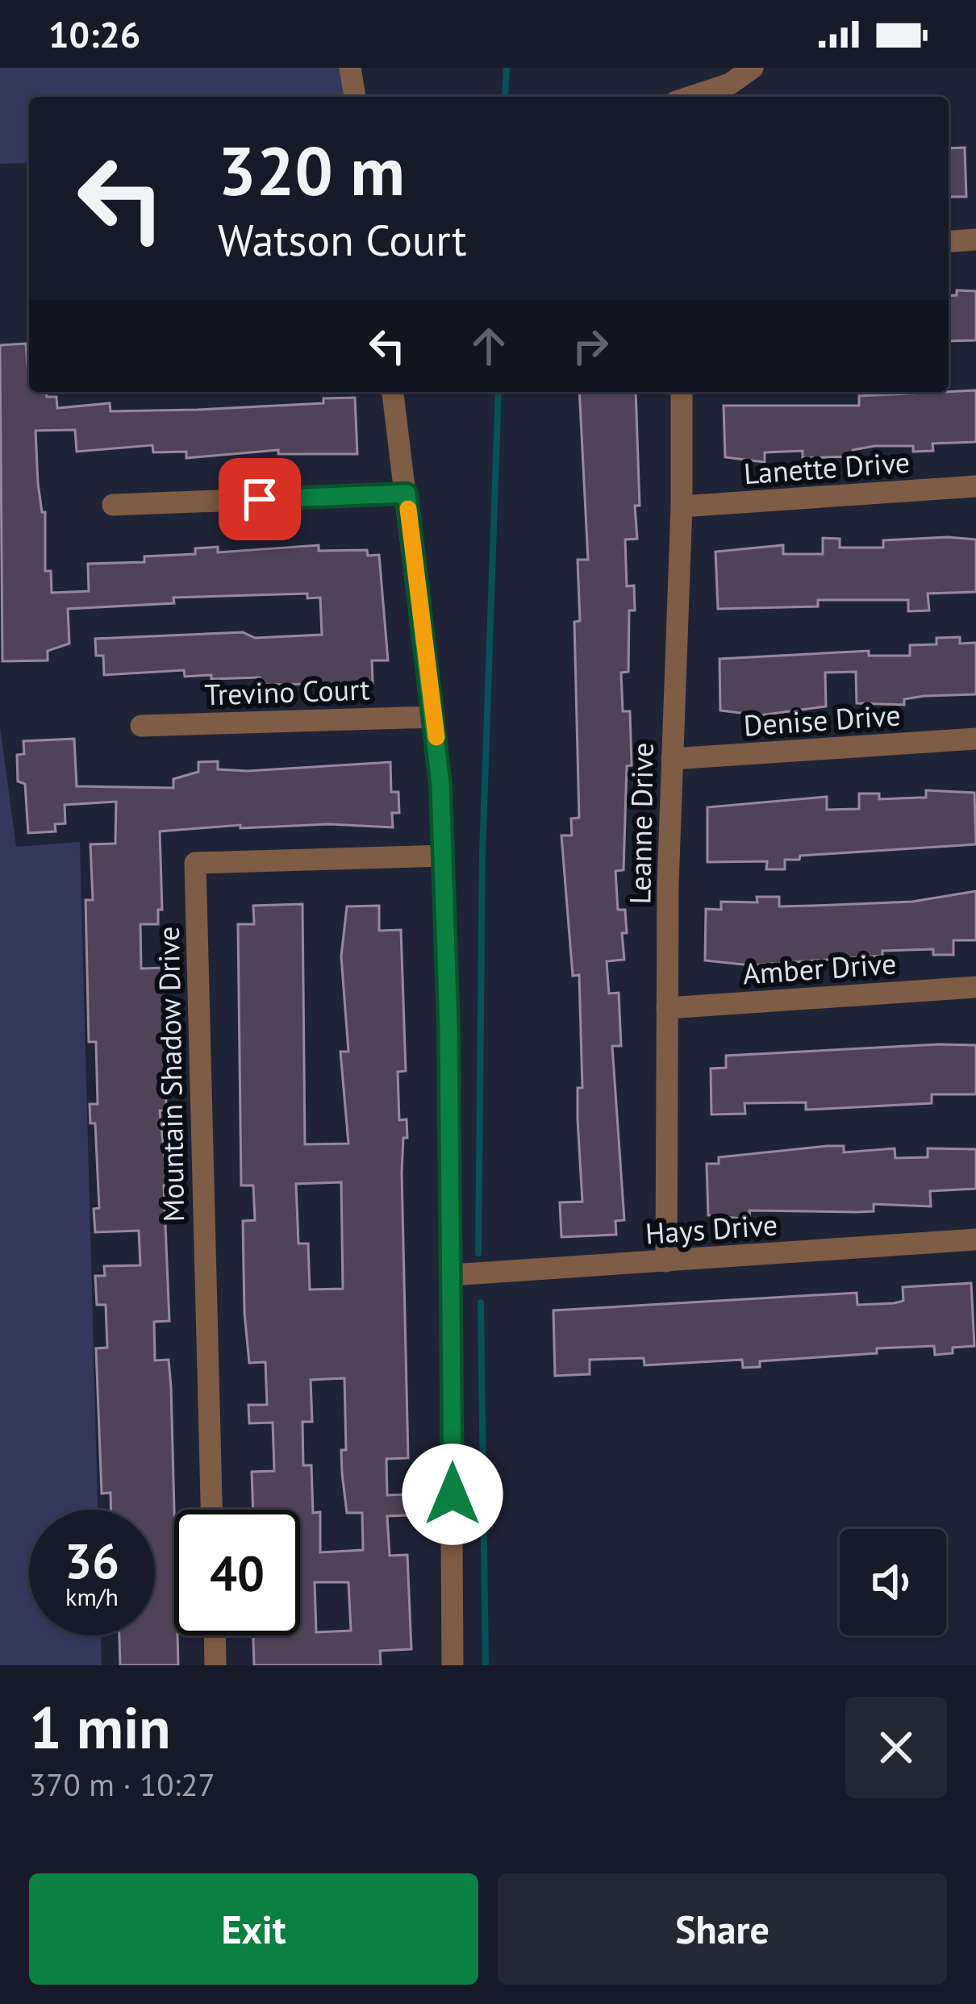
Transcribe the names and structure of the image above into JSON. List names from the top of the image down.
{
  "streets": {
    "street": [
      "Lanette Drive",
      "Trevino Court",
      "Denise Drive",
      "Leanne Drive",
      "Amber Drive",
      "Mountain Shadow Drive",
      "Hays Drive"
    ]
  },
  "crossings": [
    ["Lanette Drive", "Leanne Drive"],
    ["Denise Drive", "Leanne Drive"],
    ["Leanne Drive", "Amber Drive"],
    ["Leanne Drive", "Hays Drive"]
  ],
  "page": {
    "status": "10:26",
    "turn": ["320 m", "Watson Court"],
    "speed": "36 km/h",
    "limit": "40",
    "heading": ["1 min", "370 m · 10:27"],
    "buttons": ["Exit", "Share"]
  }
}
